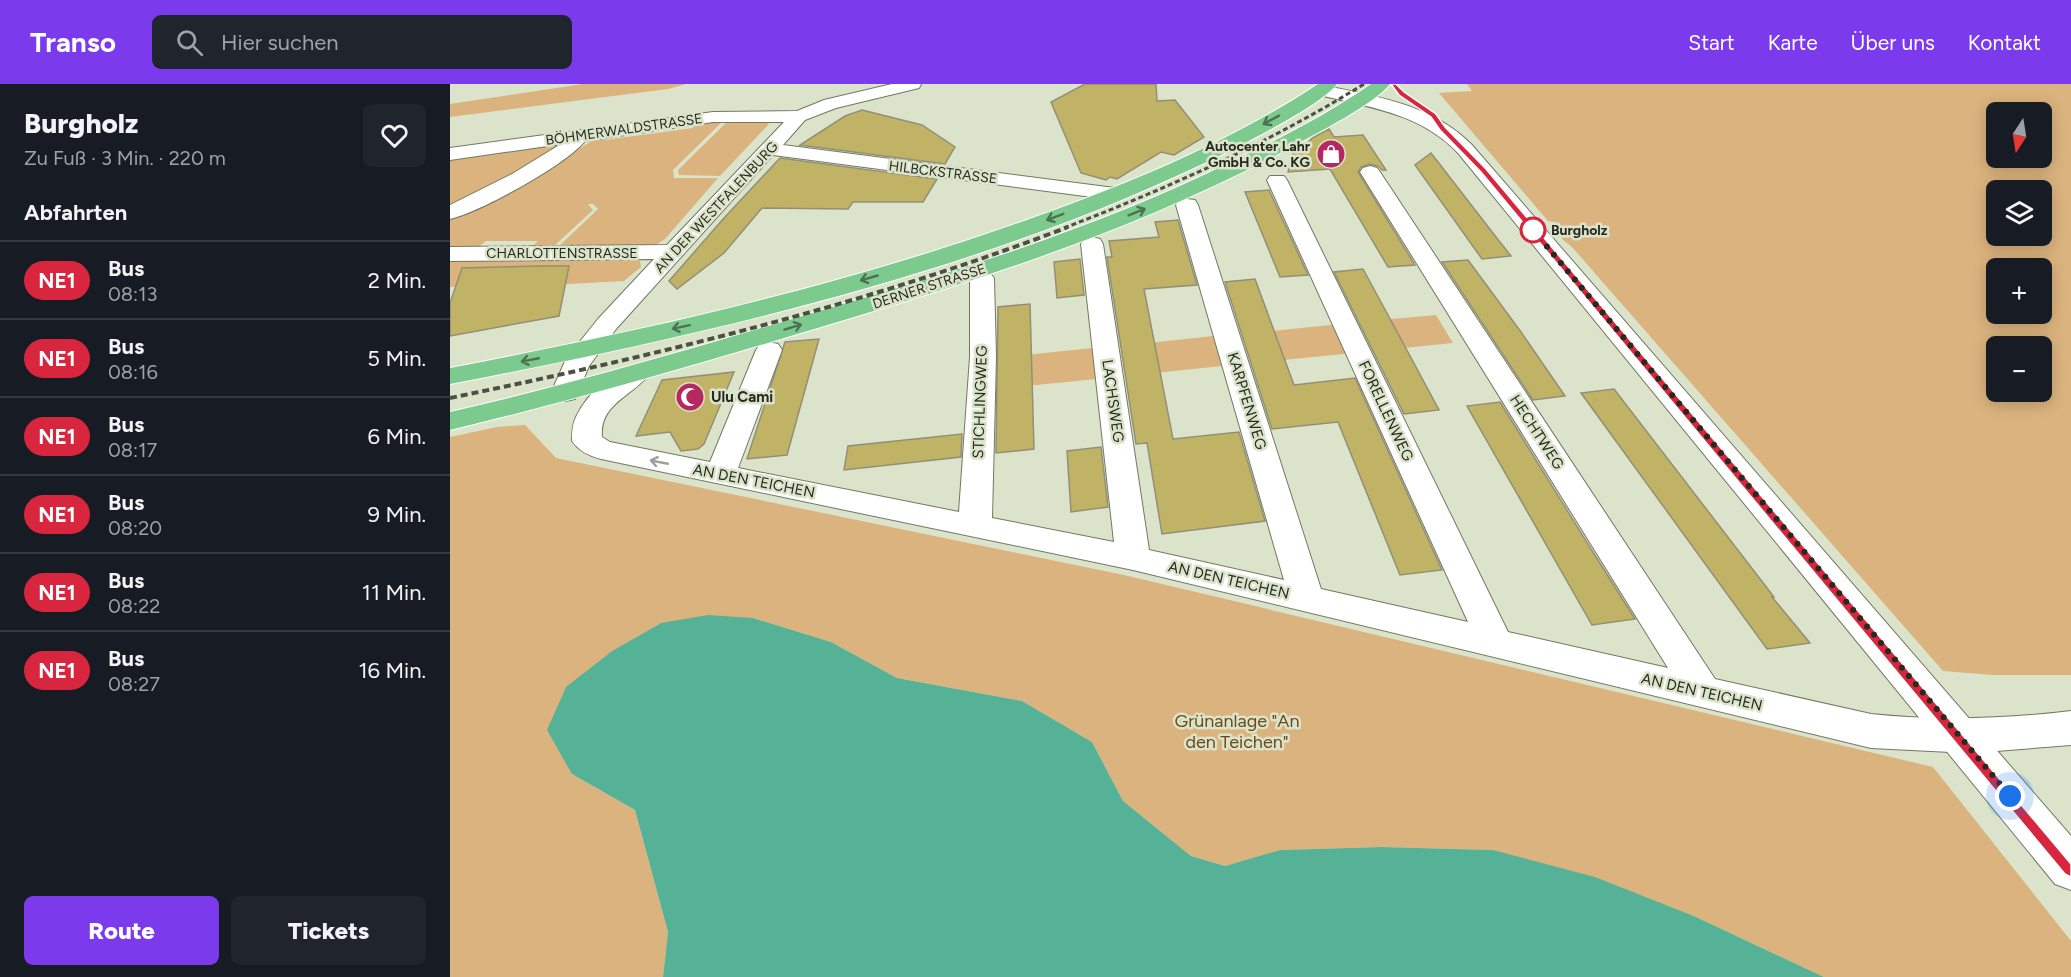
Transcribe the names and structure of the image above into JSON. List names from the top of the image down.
{
  "streets": {
    "main road": ["DERNER STRASSE"],
    "street": [
      "BÖHMERWALDSTRASSE",
      "HILBCKSTRASSE",
      "AN DER WESTFALENBURG",
      "CHARLOTTENSTRASSE",
      "LACHSWEG",
      "KARPFENWEG",
      "STICHLINGWEG",
      "FORELLENWEG",
      "HECHTWEG",
      "AN DEN TEICHEN"
    ]
  },
  "crossings": [
    ["BÖHMERWALDSTRASSE", "AN DER WESTFALENBURG"],
    ["HILBCKSTRASSE", "AN DER WESTFALENBURG"],
    ["HILBCKSTRASSE", "DERNER STRASSE"],
    ["AN DER WESTFALENBURG", "CHARLOTTENSTRASSE"],
    ["AN DER WESTFALENBURG", "DERNER STRASSE"],
    ["DERNER STRASSE", "AN DEN TEICHEN"],
    ["LACHSWEG", "AN DEN TEICHEN"],
    ["KARPFENWEG", "AN DEN TEICHEN"],
    ["STICHLINGWEG", "AN DEN TEICHEN"],
    ["FORELLENWEG", "AN DEN TEICHEN"],
    ["HECHTWEG", "AN DEN TEICHEN"]
  ],
  "parks": ["Grünanlage \"An den Teichen\""],
  "places": {
    "shop": ["Autocenter Lahr GmbH & Co. KG"],
    "other": ["Burgholz"],
    "mosque": ["Ulu Cami"]
  },
  "lines": ["bus line NE1"],
  "north": "bottom",
  "page": {
    "header": "Transo",
    "search": "Hier suchen",
    "nav": [
      "Start",
      "Karte",
      "Über uns",
      "Kontakt"
    ],
    "heading": [
      ["Burgholz", "Zu Fuß · 3 Min. · 220 m"],
      "Abfahrten"
    ],
    "map_buttons": ["+", "−"],
    "list": [
      {
        "mark": "NE1",
        "name": "Bus",
        "note": "08:13",
        "value": "2 Min."
      },
      {
        "mark": "NE1",
        "name": "Bus",
        "note": "08:16",
        "value": "5 Min."
      },
      {
        "mark": "NE1",
        "name": "Bus",
        "note": "08:17",
        "value": "6 Min."
      },
      {
        "mark": "NE1",
        "name": "Bus",
        "note": "08:20",
        "value": "9 Min."
      },
      {
        "mark": "NE1",
        "name": "Bus",
        "note": "08:22",
        "value": "11 Min."
      },
      {
        "mark": "NE1",
        "name": "Bus",
        "note": "08:27",
        "value": "16 Min."
      }
    ],
    "buttons": ["Route", "Tickets"]
  }
}
